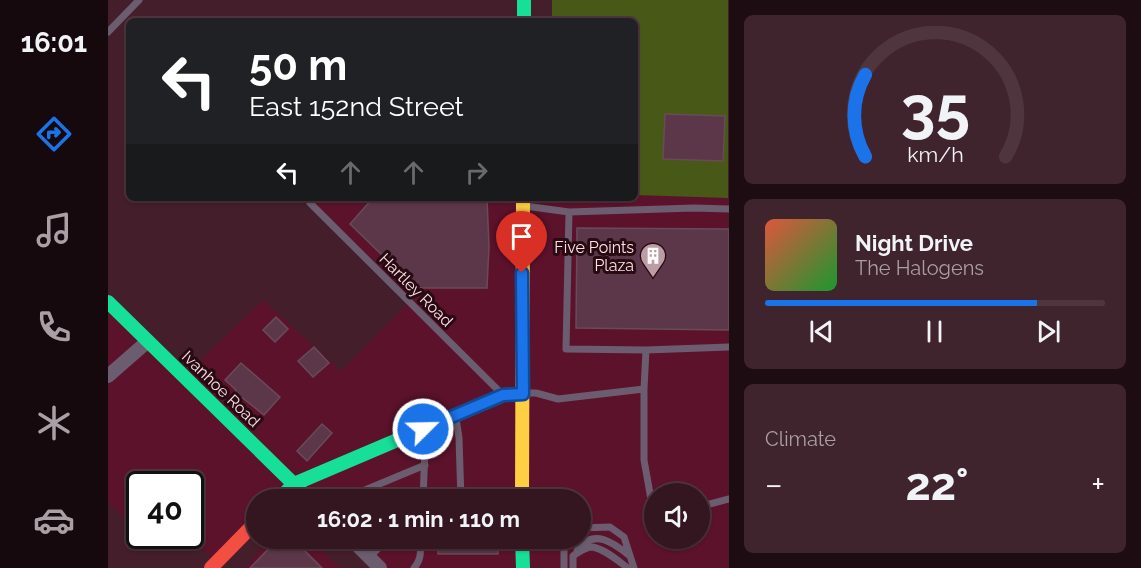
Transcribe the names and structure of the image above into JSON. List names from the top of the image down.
{
  "streets": {
    "street": ["Ivanhoe Road"],
    "lane": ["Hartley Road"]
  },
  "places": {
    "building": ["Five Points Plaza"]
  },
  "page": {
    "tabs": "16:01",
    "turn": ["50 m", "East 152nd Street"],
    "song": ["Night Drive", "The Halogens"],
    "tile": "Climate",
    "heat": ["−", "22°", "+"],
    "limit": "40",
    "trip": "16:02 · 1 min · 110 m",
    "gauge": ["35", "km/h"]
  }
}
